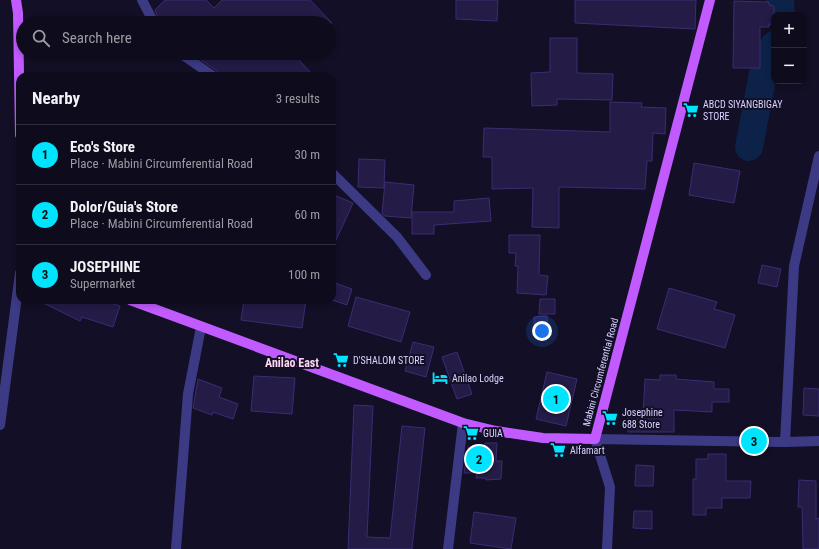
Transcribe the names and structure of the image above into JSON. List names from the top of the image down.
{
  "streets": {
    "main road": ["Mabini Circumferential Road"]
  },
  "districts": ["Anilao East"],
  "places": {
    "supermarket": [
      "ABCD SIYANGBIGAY STORE",
      "D'SHALOM STORE",
      "Josephine 688 Store",
      "GUIA",
      "Alfamart"
    ],
    "hotel": ["Anilao Lodge"]
  },
  "page": {
    "map_buttons": ["+", "−"],
    "search": "Search here",
    "heading": ["Nearby", "3 results"],
    "list": [
      {
        "mark": "1",
        "name": "Eco's Store",
        "note": "Place · Mabini Circumferential Road",
        "value": "30 m"
      },
      {
        "mark": "2",
        "name": "Dolor/Guia's Store",
        "note": "Place · Mabini Circumferential Road",
        "value": "60 m"
      },
      {
        "mark": "3",
        "name": "JOSEPHINE",
        "note": "Supermarket",
        "value": "100 m"
      }
    ],
    "pins": ["1", "3", "2"]
  }
}
